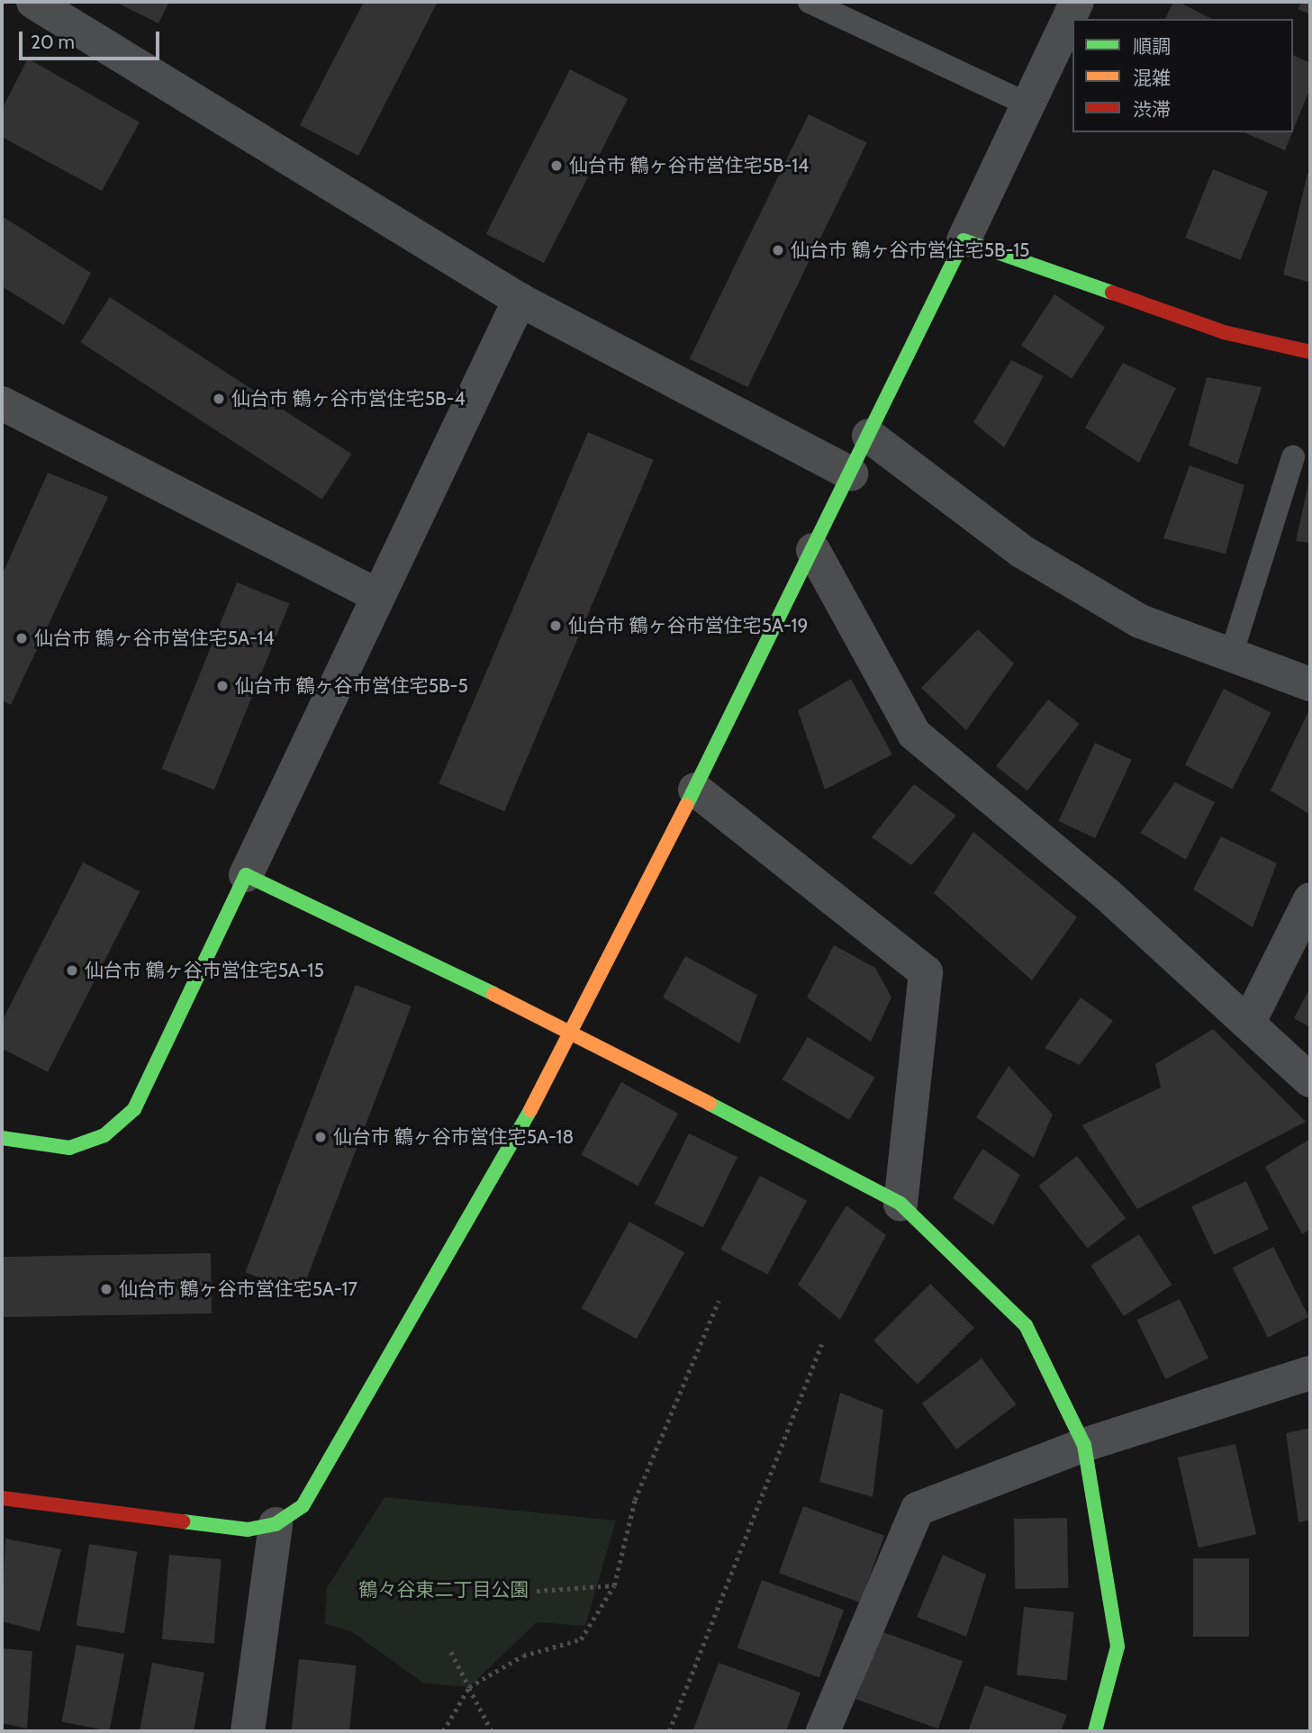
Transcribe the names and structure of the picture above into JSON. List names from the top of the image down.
{
  "parks": ["鶴々谷東二丁目公園"],
  "places": [
    "仙台市 鶴ヶ谷市営住宅5B-14",
    "仙台市 鶴ヶ谷市営住宅5B-15",
    "仙台市 鶴ヶ谷市営住宅5B-4",
    "仙台市 鶴ヶ谷市営住宅5A-19",
    "仙台市 鶴ヶ谷市営住宅5A-14",
    "仙台市 鶴ヶ谷市営住宅5B-5",
    "仙台市 鶴ヶ谷市営住宅5A-15",
    "仙台市 鶴ヶ谷市営住宅5A-18",
    "仙台市 鶴ヶ谷市営住宅5A-17"
  ],
  "legend": ["順調", "混雑", "渋滞"],
  "scale_bar": "20 m"
}
